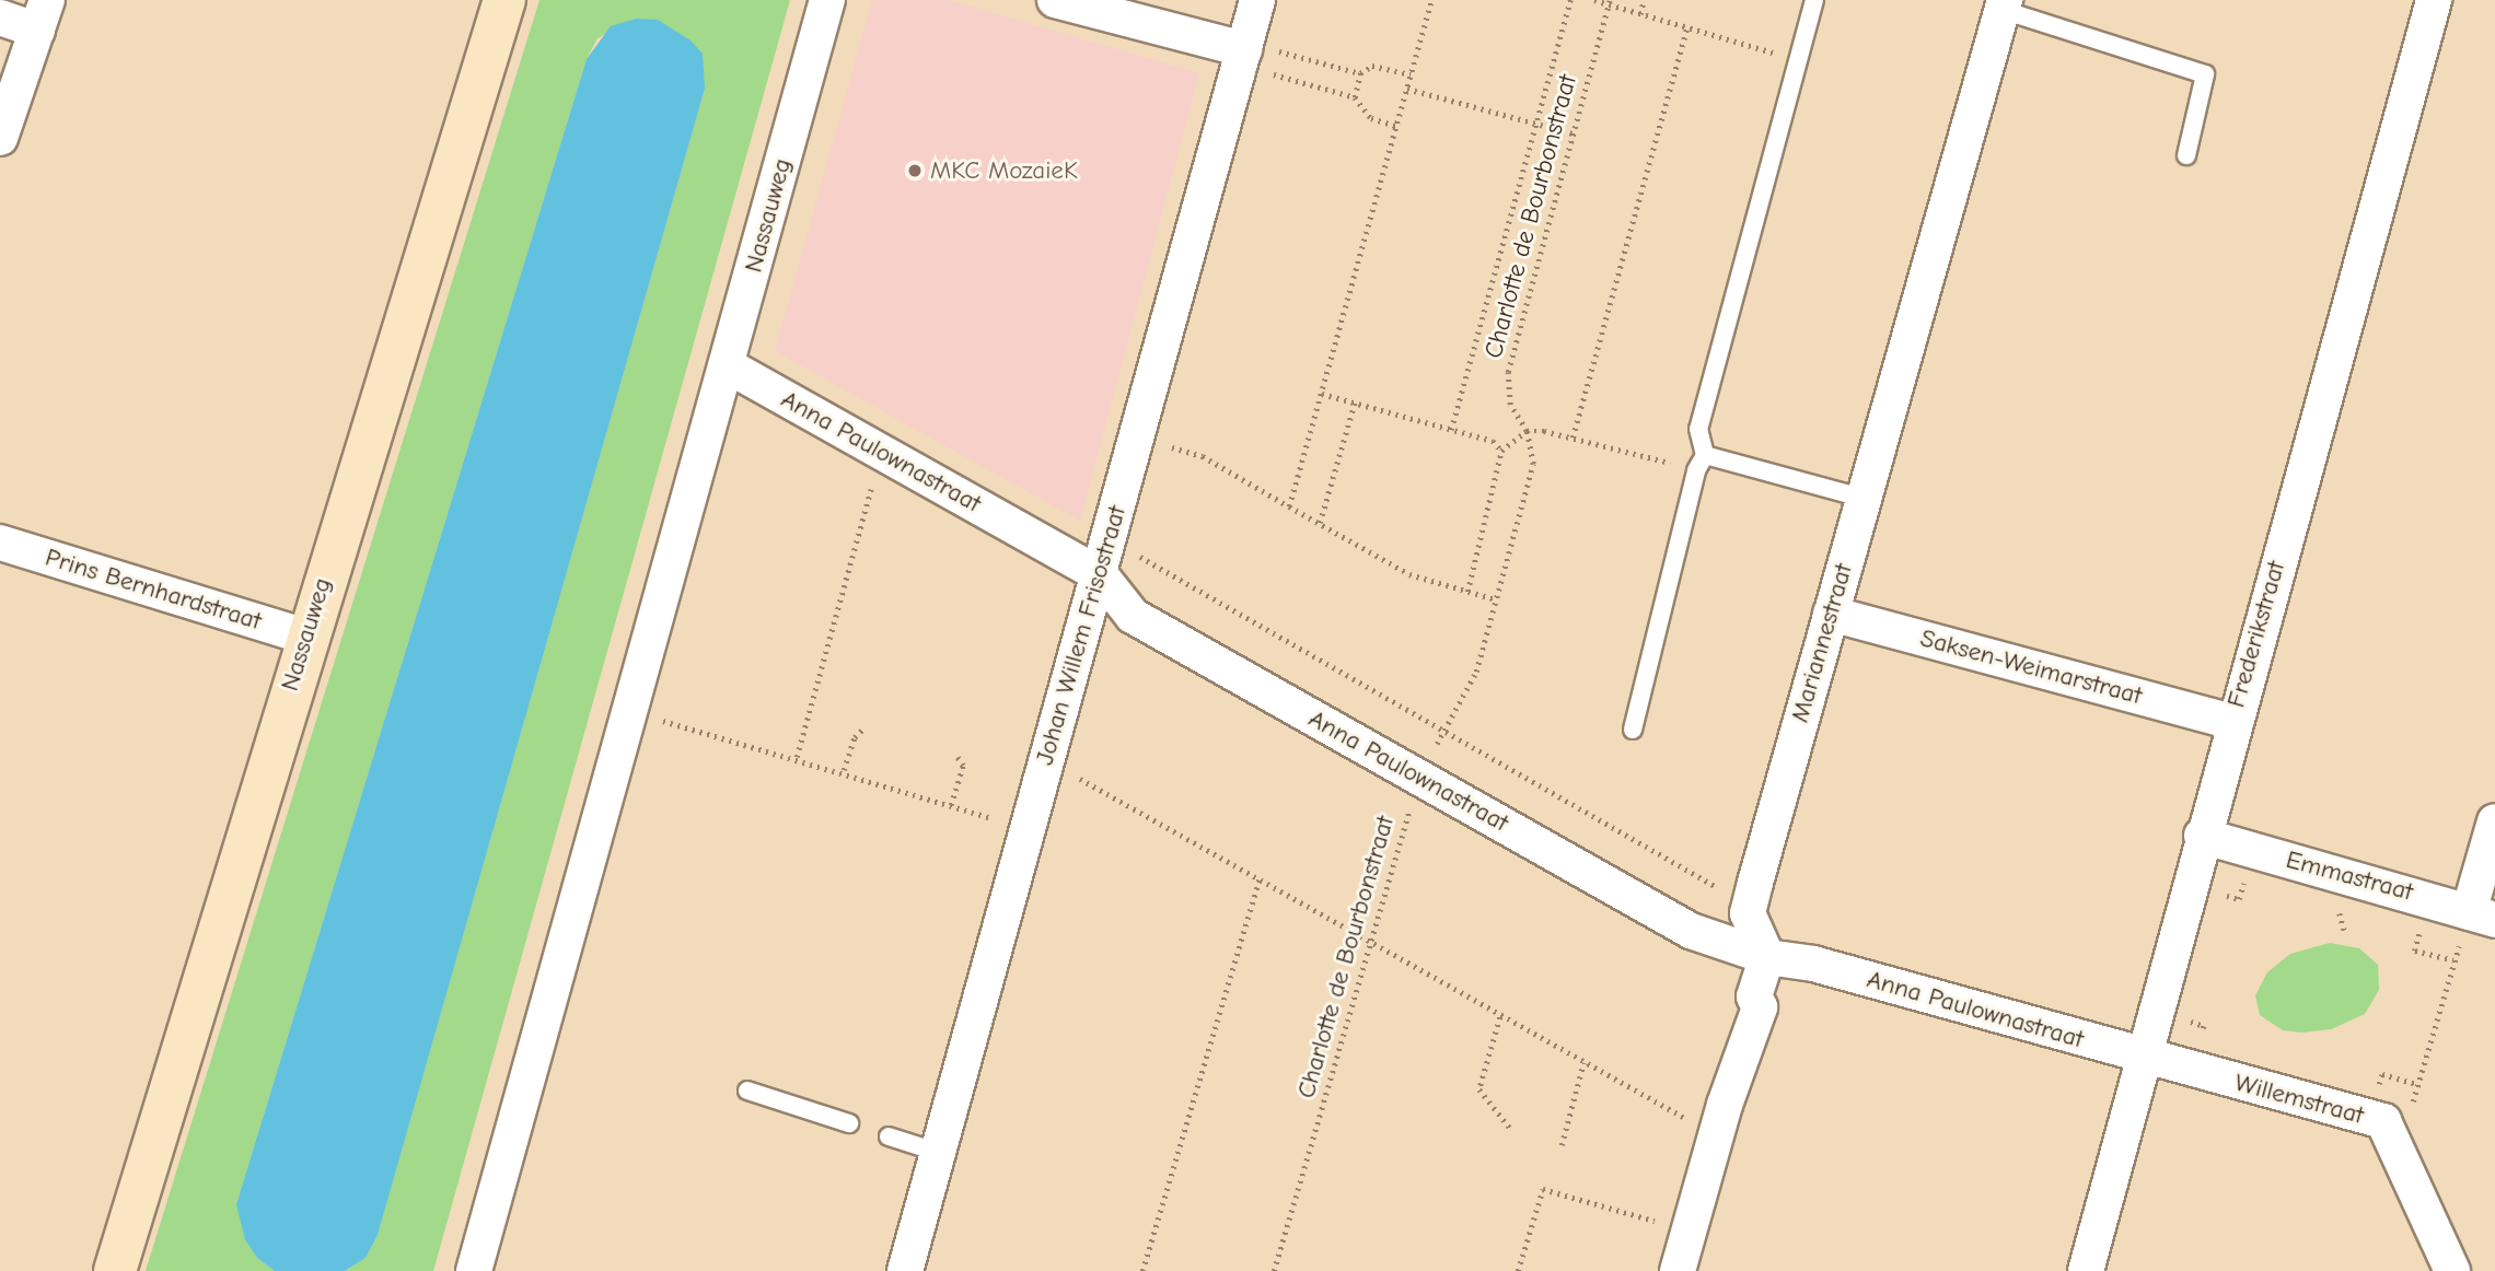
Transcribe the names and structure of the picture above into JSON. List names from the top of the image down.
{
  "streets": {
    "street": [
      "Nassauweg",
      "Anna Paulownastraat",
      "Prins Bernhardstraat",
      "Frederikstraat",
      "Johan Willem Frisostraat",
      "Mariannestraat",
      "Saksen-Weimarstraat",
      "Emmastraat",
      "Willemstraat"
    ],
    "path": ["Charlotte de Bourbonstraat"]
  },
  "crossings": [
    ["Nassauweg", "Anna Paulownastraat"],
    ["Nassauweg", "Prins Bernhardstraat"],
    ["Charlotte de Bourbonstraat", "Anna Paulownastraat"],
    ["Anna Paulownastraat", "Frederikstraat"],
    ["Anna Paulownastraat", "Johan Willem Frisostraat"],
    ["Anna Paulownastraat", "Willemstraat"],
    ["Frederikstraat", "Saksen-Weimarstraat"],
    ["Frederikstraat", "Emmastraat"],
    ["Frederikstraat", "Willemstraat"],
    ["Mariannestraat", "Saksen-Weimarstraat"]
  ],
  "places": ["MKC MozaieK"]
}
